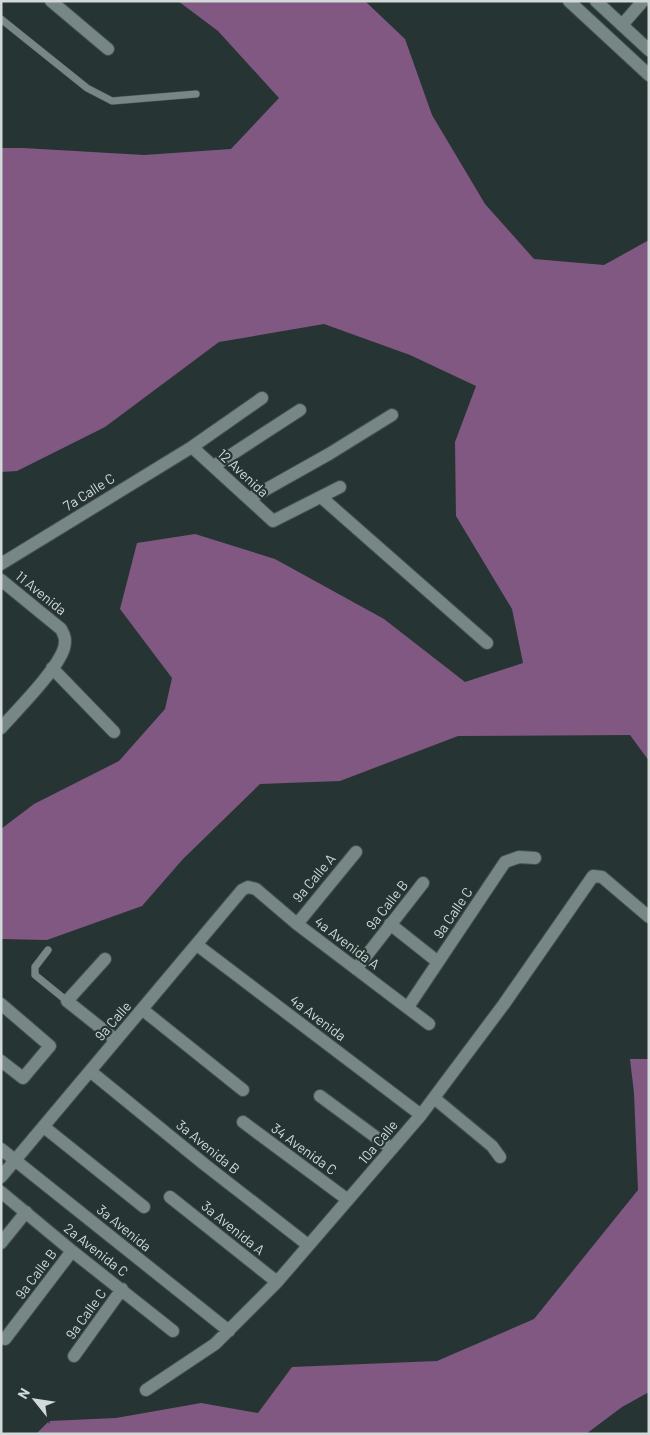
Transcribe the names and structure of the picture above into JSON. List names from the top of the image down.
{
  "streets": {
    "street": [
      "12 Avenida",
      "7a Calle C",
      "11 Avenida",
      "9a Calle A",
      "9a Calle B",
      "9a Calle C",
      "4a Avenida A",
      "4a Avenida",
      "9a Calle",
      "10a Calle",
      "3a Avenida B",
      "34 Avenida C",
      "3a Avenida",
      "3a Avenida A",
      "2a Avenida C"
    ]
  },
  "crossings": [
    ["12 Avenida", "7a Calle C"],
    ["9a Calle A", "4a Avenida A"],
    ["9a Calle B", "4a Avenida A"],
    ["9a Calle B", "2a Avenida C"],
    ["9a Calle C", "4a Avenida A"],
    ["9a Calle C", "2a Avenida C"],
    ["4a Avenida A", "9a Calle"],
    ["4a Avenida", "9a Calle"],
    ["4a Avenida", "10a Calle"],
    ["9a Calle", "3a Avenida B"],
    ["9a Calle", "3a Avenida"],
    ["10a Calle", "3a Avenida B"],
    ["10a Calle", "34 Avenida C"],
    ["10a Calle", "3a Avenida"],
    ["10a Calle", "3a Avenida A"]
  ],
  "north": "top left"
}
